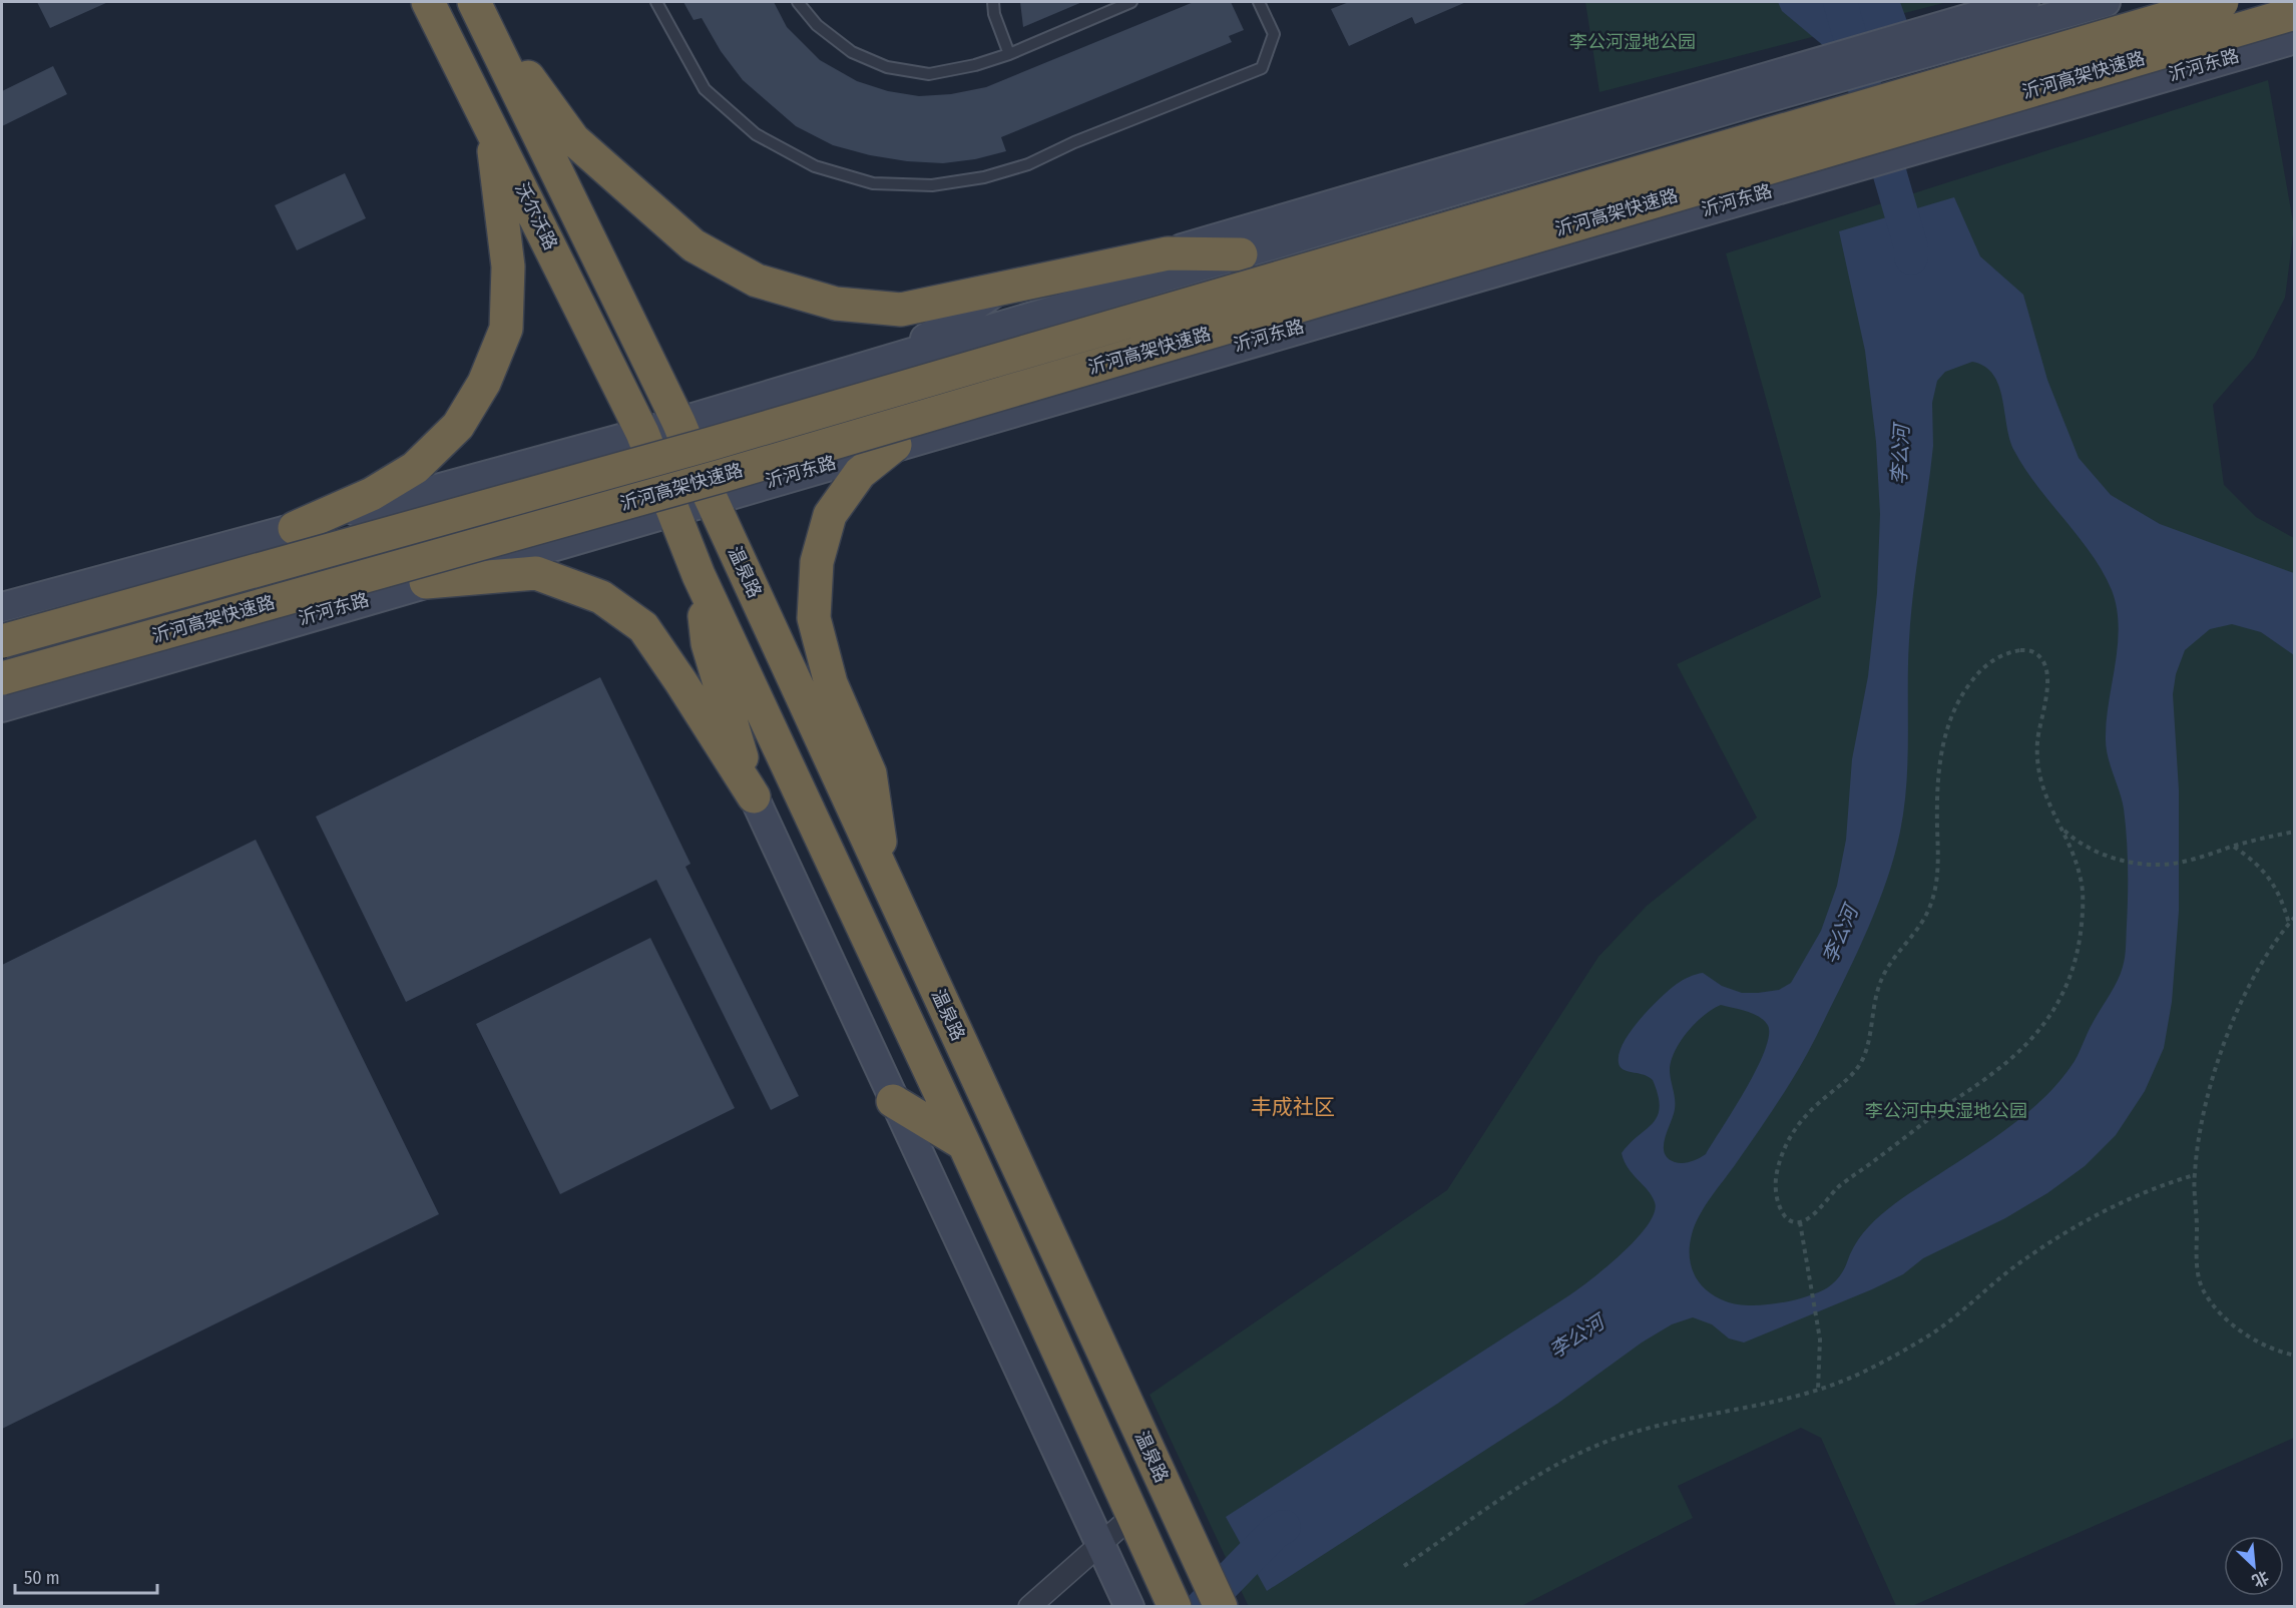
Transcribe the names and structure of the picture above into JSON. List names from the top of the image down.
{
  "streets": {
    "highway": ["沂河高架快速路", "沃尔沃路", "温泉路"],
    "main road": ["沂河东路"]
  },
  "crossings": [
    ["沂河东路", "温泉路"]
  ],
  "districts": ["丰成社区"],
  "water": ["李公河"],
  "parks": ["李公河湿地公园", "李公河中央湿地公园"],
  "scale_bar": "50 m",
  "north": "bottom right"
}
